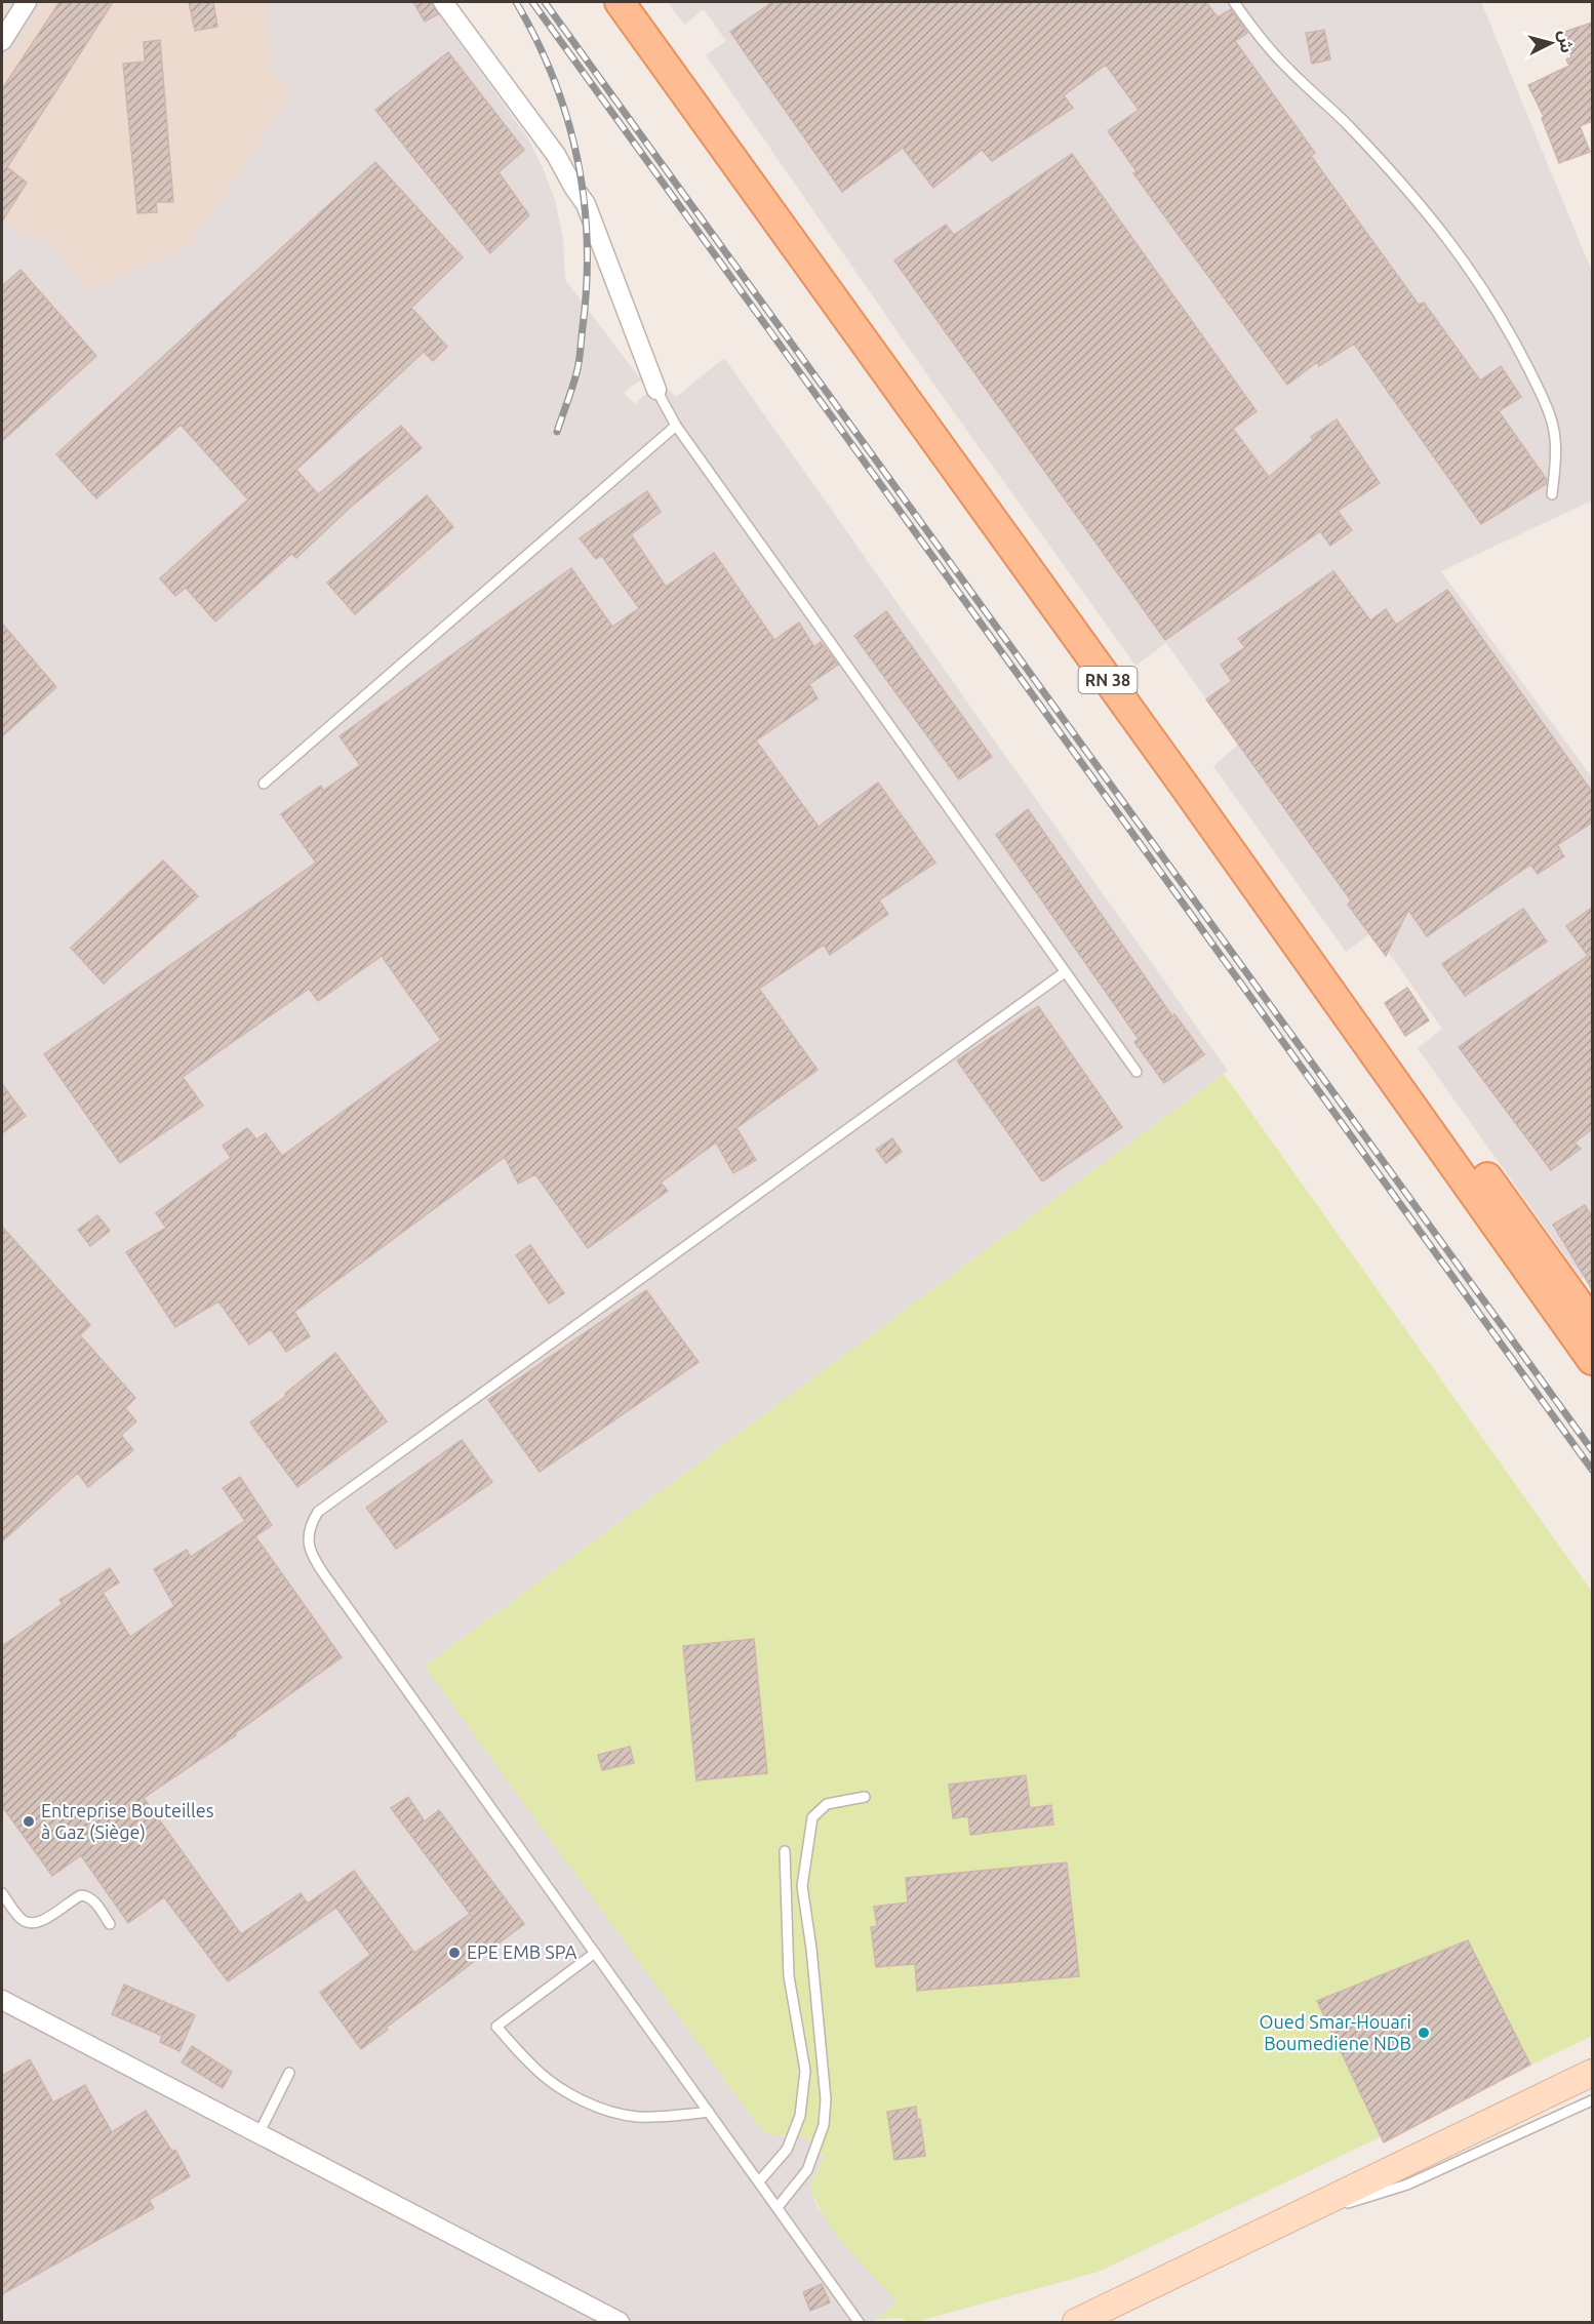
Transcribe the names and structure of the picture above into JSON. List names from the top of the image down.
{
  "streets": {
    "main road": ["RN 38"]
  },
  "places": ["Entreprise Bouteilles à Gaz (Siège)", "EPE EMB SPA", "Oued Smar-Houari Boumediene NDB"],
  "north": "right"
}
